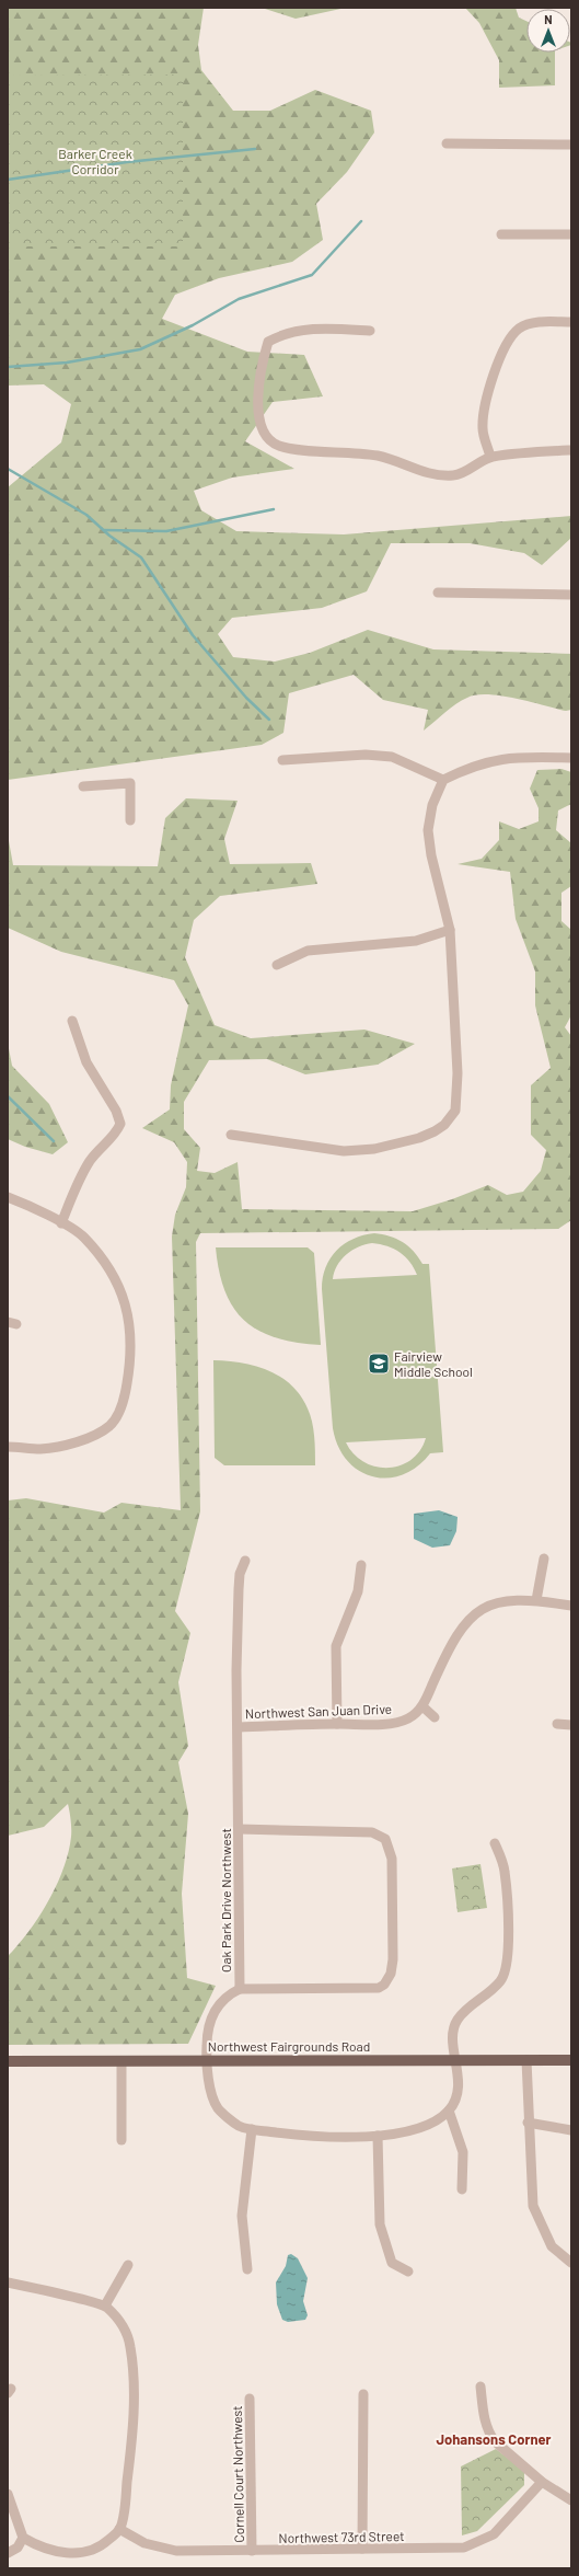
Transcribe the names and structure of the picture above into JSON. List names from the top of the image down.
{
  "streets": {
    "main road": ["Northwest Fairgrounds Road"],
    "street": [
      "Northwest San Juan Drive",
      "Oak Park Drive Northwest",
      "Cornell Court Northwest",
      "Northwest 73rd Street"
    ]
  },
  "crossings": [
    ["Northwest San Juan Drive", "Oak Park Drive Northwest"],
    ["Oak Park Drive Northwest", "Northwest Fairgrounds Road"],
    ["Cornell Court Northwest", "Northwest 73rd Street"]
  ],
  "districts": ["Johansons Corner"],
  "parks": ["Barker Creek Corridor"],
  "places": {
    "school or university": ["Fairview Middle School"]
  },
  "north": "top"
}
